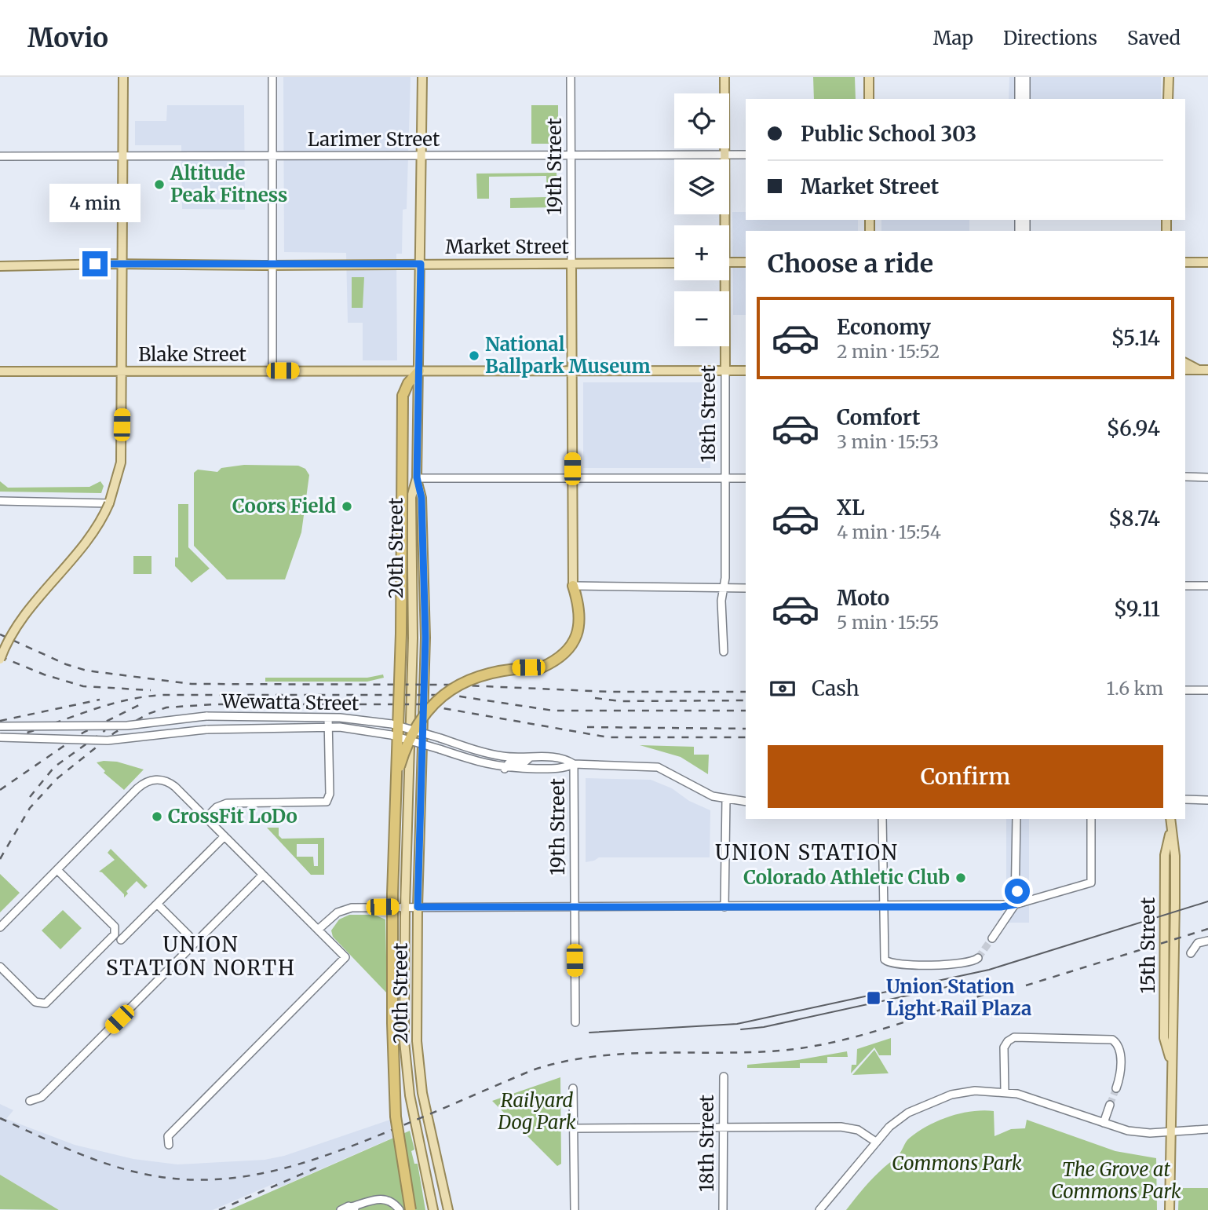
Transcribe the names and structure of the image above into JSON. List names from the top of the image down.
{
  "streets": {
    "main road": [
      "19th Street",
      "Market Street",
      "Blake Street",
      "18th Street",
      "20th Street",
      "15th Street"
    ],
    "street": ["Larimer Street", "Wewatta Street"]
  },
  "crossings": [
    ["Larimer Street", "19th Street"],
    ["Larimer Street", "18th Street"],
    ["Larimer Street", "20th Street"],
    ["19th Street", "Market Street"],
    ["19th Street", "Blake Street"],
    ["19th Street", "Wewatta Street"],
    ["Market Street", "20th Street"],
    ["Blake Street", "18th Street"],
    ["Blake Street", "20th Street"]
  ],
  "districts": ["UNION STATION", "UNION STATION NORTH"],
  "parks": ["Railyard Dog Park", "Commons Park", "The Grove at Commons Park"],
  "places": {
    "other": [
      "Altitude Peak Fitness",
      "National Ballpark Museum",
      "Coors Field",
      "CrossFit LoDo",
      "Colorado Athletic Club"
    ],
    "transit": ["Union Station Light Rail Plaza"]
  },
  "page": {
    "header": "Movio",
    "nav": ["Map", "Directions", "Saved"],
    "map_buttons": ["+", "−"],
    "banner": ["Public School 303", "Market Street"],
    "bubble": "4 min",
    "heading": "Choose a ride",
    "list": [
      {
        "name": "Economy",
        "note": "2 min · 15:52",
        "value": "$5.14"
      },
      {
        "name": "Comfort",
        "note": "3 min · 15:53",
        "value": "$6.94"
      },
      {
        "name": "XL",
        "note": "4 min · 15:54",
        "value": "$8.74"
      },
      {
        "name": "Moto",
        "note": "5 min · 15:55",
        "value": "$9.11"
      }
    ],
    "pay": ["Cash", "1.6 km"],
    "buttons": "Confirm"
  }
}
